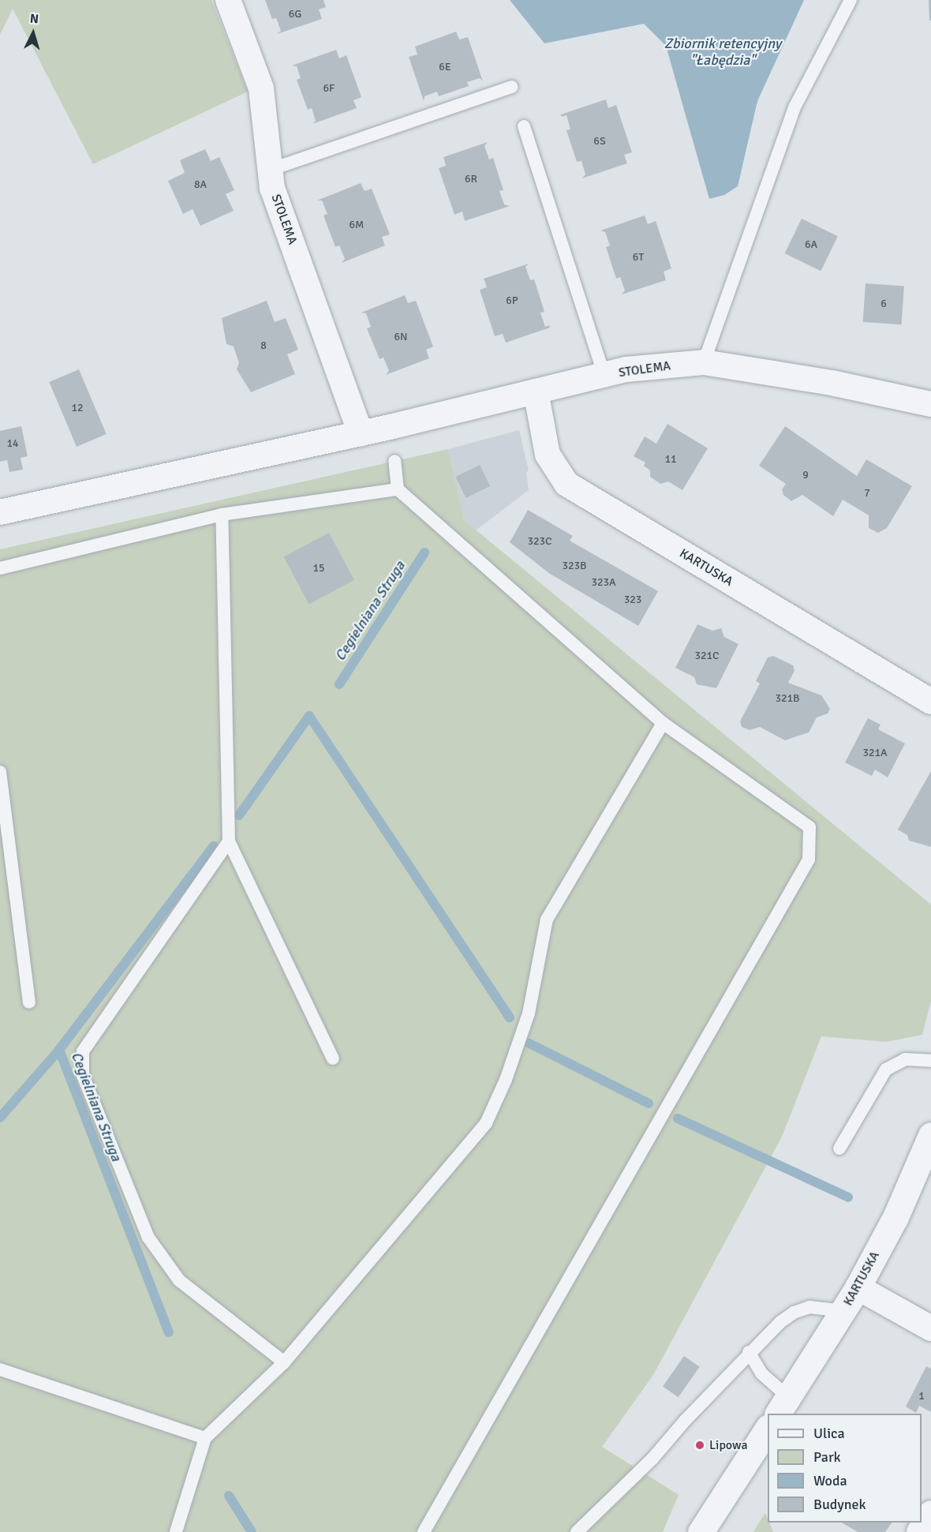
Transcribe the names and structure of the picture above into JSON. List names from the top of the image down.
{
  "streets": {
    "street": ["STOLEMA", "KARTUSKA"]
  },
  "crossings": [
    ["STOLEMA", "KARTUSKA"]
  ],
  "water": ["Zbiornik retencyjny \"Łabędzia\"", "Cegielniana Struga"],
  "places": ["Lipowa"],
  "house_numbers": [
    "6G",
    "6E",
    "6F",
    "6S",
    "6R",
    "8A",
    "6M",
    "6A",
    "6T",
    "6P",
    "6",
    "6N",
    "8",
    "12",
    "14",
    "11",
    "9",
    "7",
    "323C",
    "323B",
    "15",
    "323A",
    "323",
    "321C",
    "321B",
    "321A",
    "1"
  ],
  "legend": [
    "Ulica",
    "Park",
    "Woda",
    "Budynek"
  ],
  "north": "top"
}
